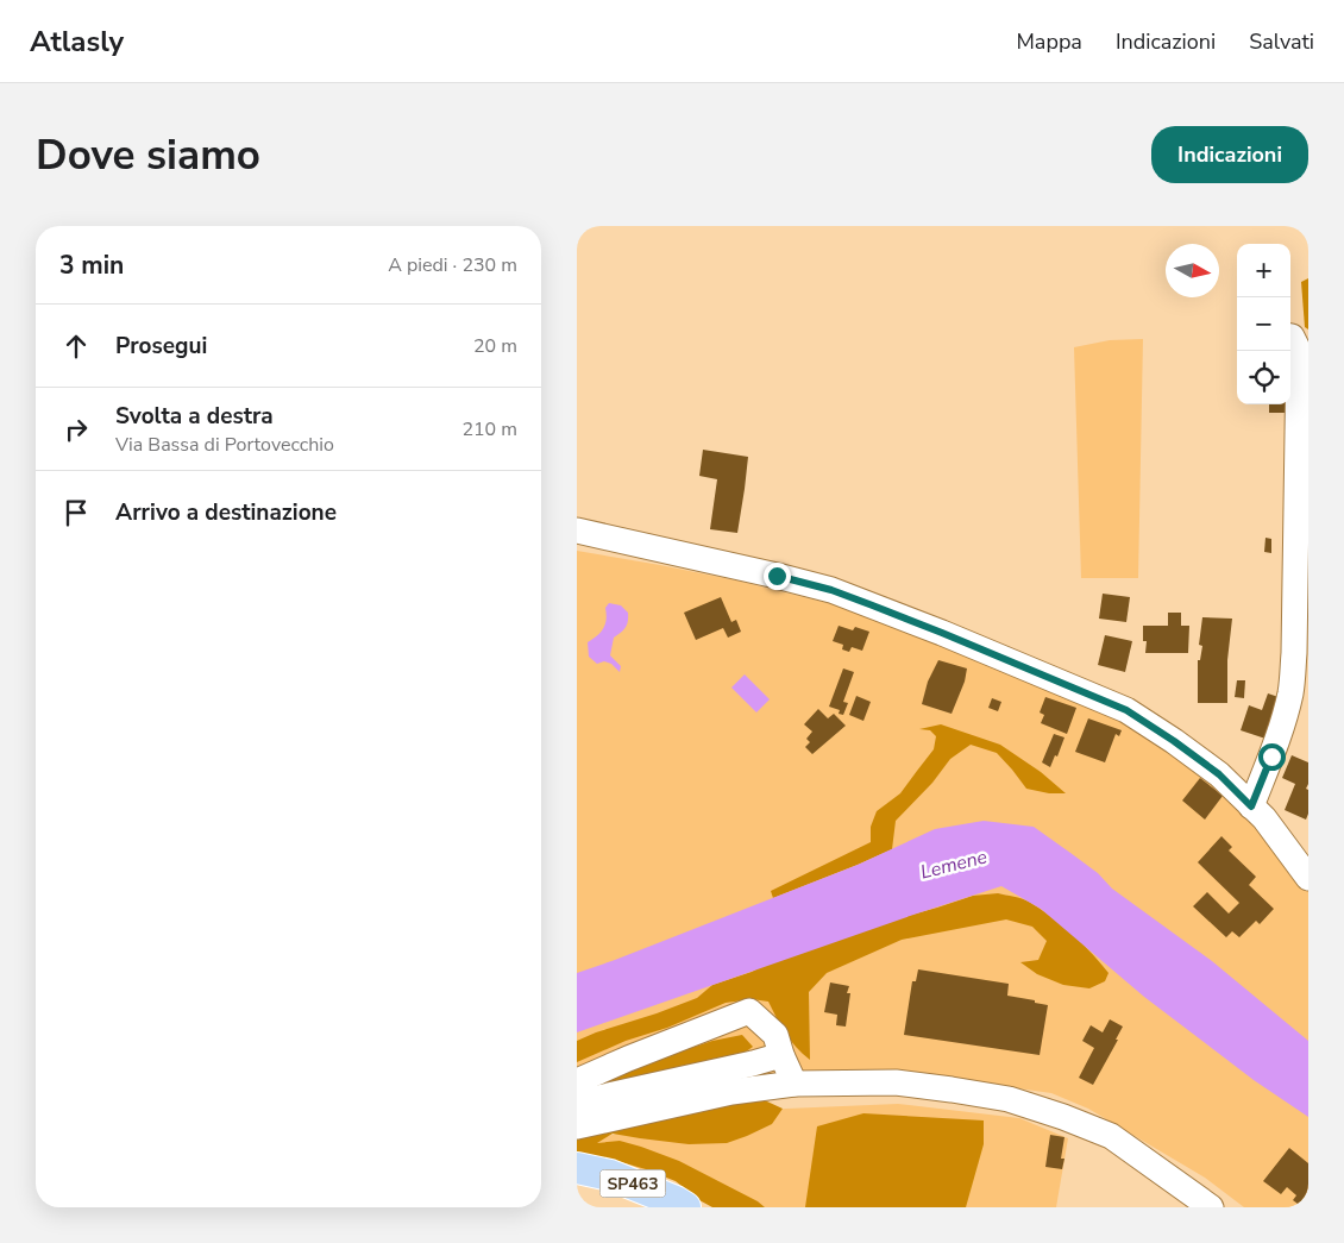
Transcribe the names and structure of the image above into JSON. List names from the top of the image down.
{
  "streets": {
    "main road": ["SP463"]
  },
  "water": ["Lemene"],
  "north": "right",
  "page": {
    "header": "Atlasly",
    "nav": ["Mappa", "Indicazioni", "Salvati"],
    "buttons": "Indicazioni",
    "title": "Dove siamo",
    "heading": ["3 min", "A piedi · 230 m"],
    "map_buttons": ["+", "−"],
    "list": [
      ["Prosegui", "20 m"],
      ["Svolta a destra", "Via Bassa di Portovecchio", "210 m"],
      "Arrivo a destinazione"
    ]
  }
}
